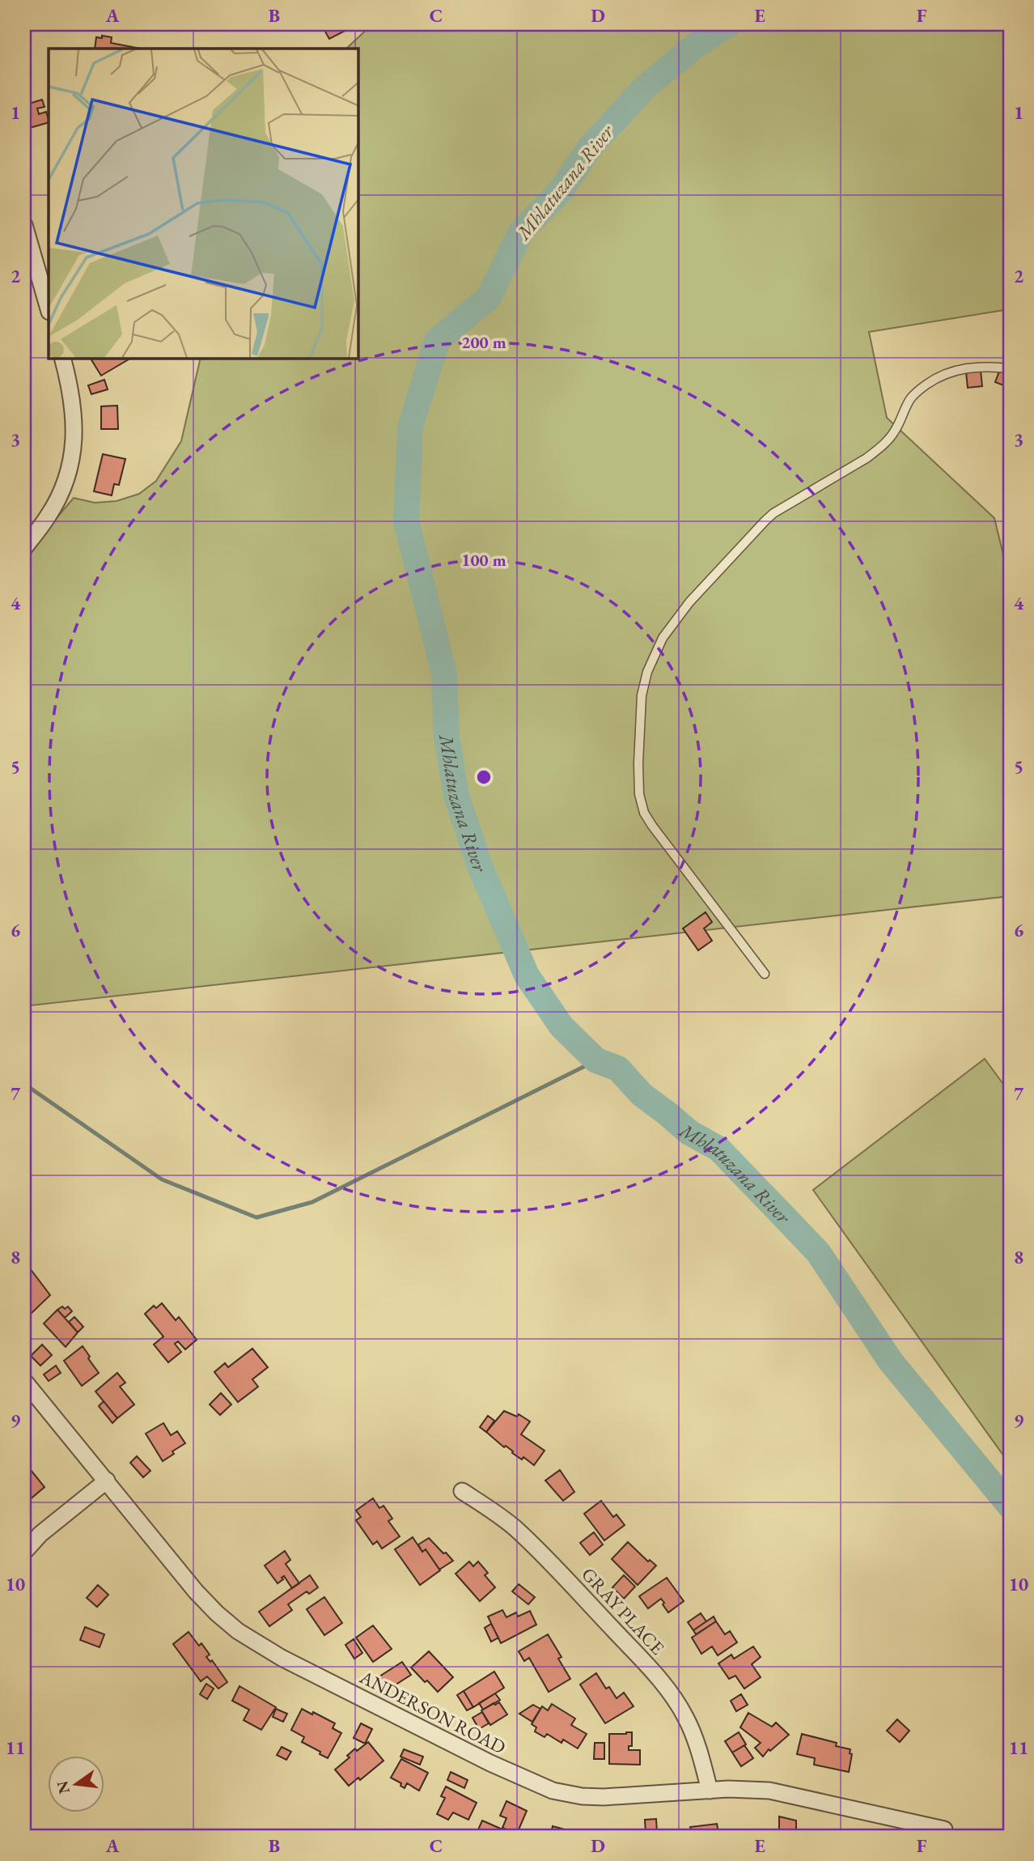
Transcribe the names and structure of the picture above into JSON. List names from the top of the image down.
{
  "streets": {
    "street": ["GRAY PLACE", "ANDERSON ROAD"]
  },
  "crossings": [
    ["GRAY PLACE", "ANDERSON ROAD"]
  ],
  "water": ["Mhlatuzana River"],
  "north": "left",
  "grid": {
    "columns": [
      "A",
      "B",
      "C",
      "D",
      "E",
      "F"
    ],
    "rows": [
      "1",
      "2",
      "3",
      "4",
      "5",
      "6",
      "7",
      "8",
      "9",
      "10",
      "11"
    ]
  },
  "rings": ["200 m", "100 m"]
}
